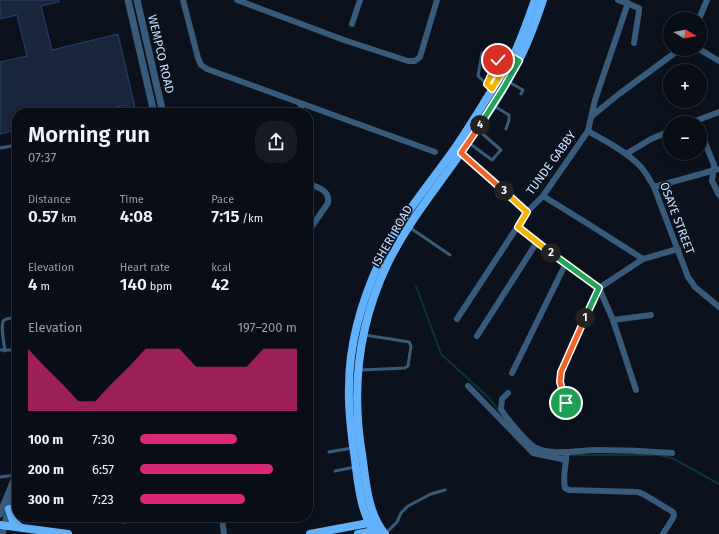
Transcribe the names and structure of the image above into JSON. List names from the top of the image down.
{
  "streets": {
    "main road": ["ISHERI ROAD"],
    "street": ["WEMPCO ROAD", "TUNDE GABBY", "OSAYE STREET"]
  },
  "crossings": [
    ["TUNDE GABBY", "OSAYE STREET"]
  ],
  "north": "right",
  "page": {
    "map_buttons": ["+", "−"],
    "heading": ["Morning run", "07:37"],
    "pins": [
      "4",
      "3",
      "2",
      "1"
    ],
    "stats": [
      ["Distance", "0.57 km"],
      ["Time", "4:08"],
      ["Pace", "7:15 /km"],
      ["Elevation", "4 m"],
      ["Heart rate", "140 bpm"],
      ["kcal", "42"]
    ],
    "chart": ["Elevation", "197–200 m"],
    "list": [
      {
        "name": "100 m",
        "note": "7:30"
      },
      {
        "name": "200 m",
        "note": "6:57"
      },
      {
        "name": "300 m",
        "note": "7:23"
      }
    ]
  }
}
